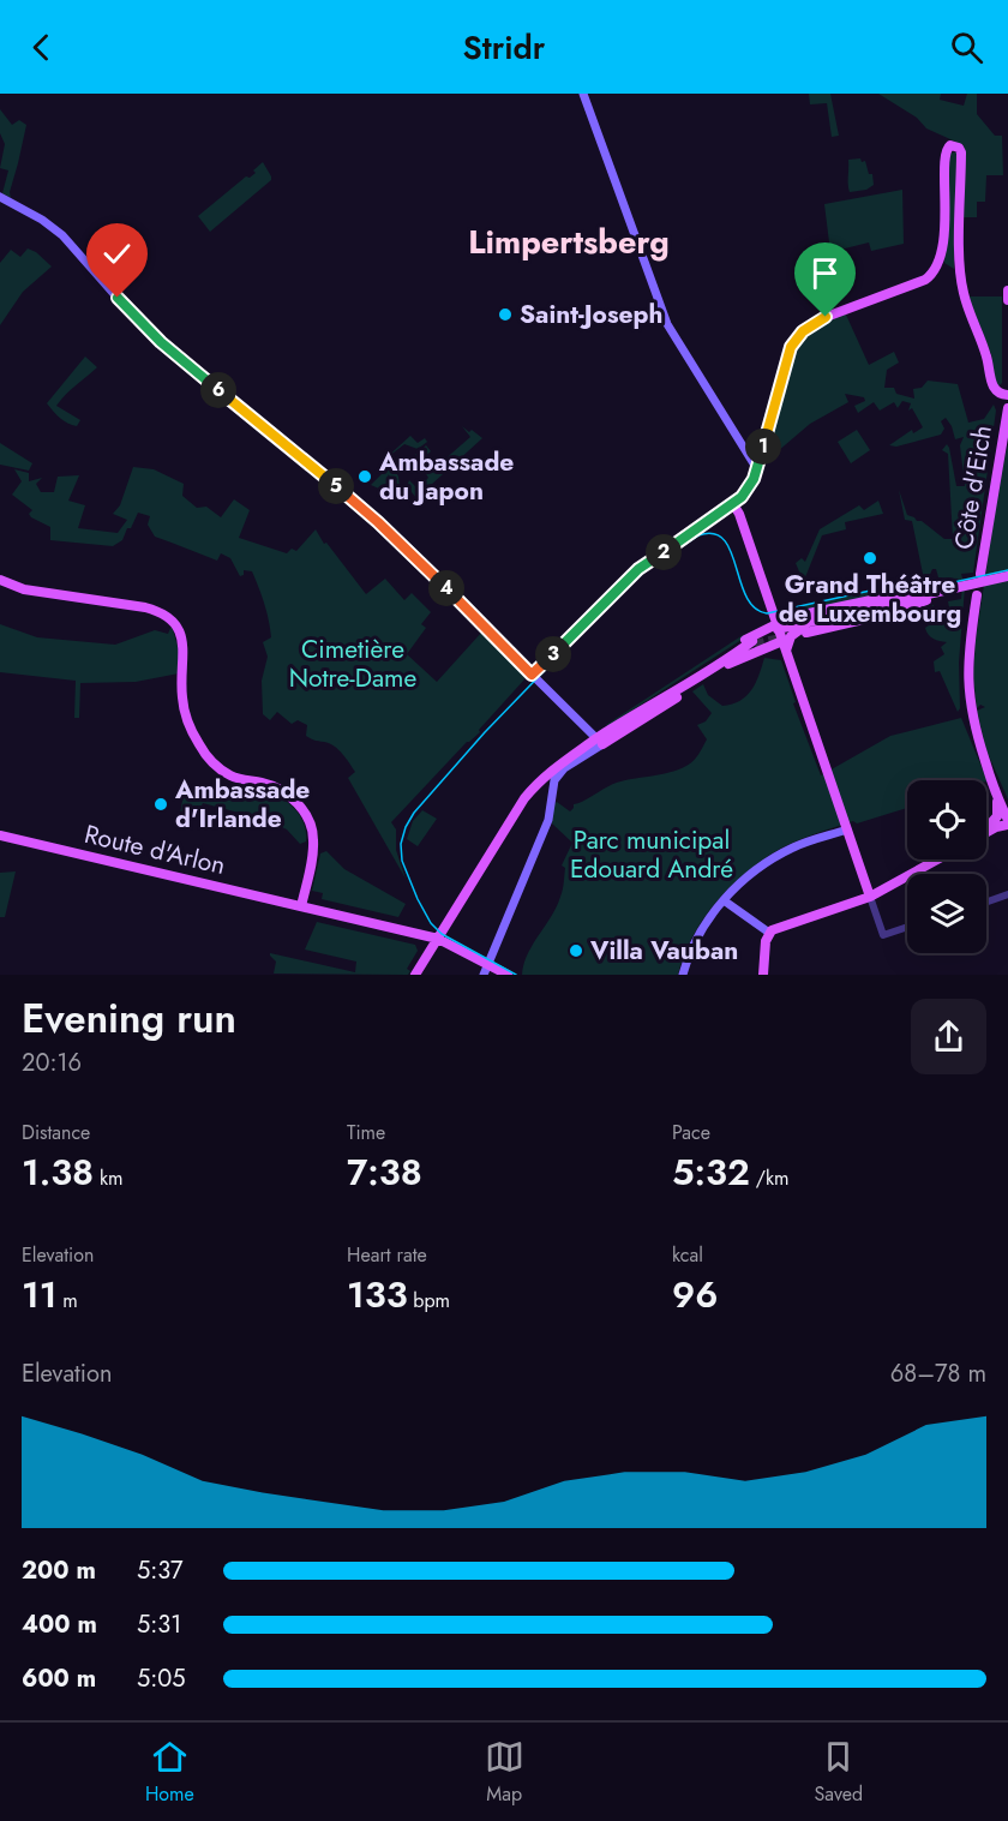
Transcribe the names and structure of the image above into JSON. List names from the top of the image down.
{
  "streets": {
    "main road": ["Côte d'Eich", "Route d'Arlon"]
  },
  "districts": ["Limpertsberg"],
  "parks": ["Cimetière Notre-Dame", "Parc municipal Edouard André"],
  "places": [
    "Saint-Joseph",
    "Ambassade du Japon",
    "Grand Théâtre de Luxembourg",
    "Ambassade d'Irlande",
    "Villa Vauban"
  ],
  "page": {
    "header": "Stridr",
    "pins": [
      "6",
      "1",
      "5",
      "2",
      "4",
      "3"
    ],
    "heading": ["Evening run", "20:16"],
    "stats": [
      ["Distance", "1.38 km"],
      ["Time", "7:38"],
      ["Pace", "5:32 /km"],
      ["Elevation", "11 m"],
      ["Heart rate", "133 bpm"],
      ["kcal", "96"]
    ],
    "chart": ["Elevation", "68–78 m"],
    "list": [
      {
        "name": "200 m",
        "note": "5:37"
      },
      {
        "name": "400 m",
        "note": "5:31"
      },
      {
        "name": "600 m",
        "note": "5:05"
      }
    ],
    "tabs": ["Home", "Map", "Saved"]
  }
}
